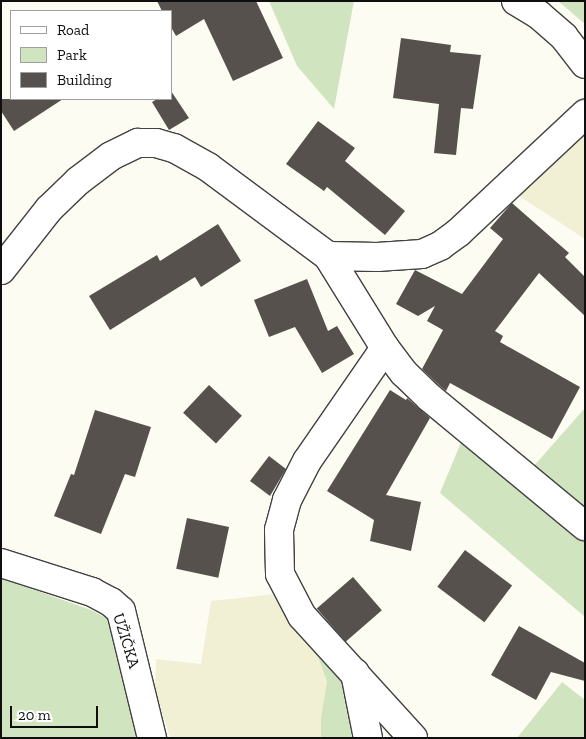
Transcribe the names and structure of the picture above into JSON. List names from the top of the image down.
{
  "streets": {
    "street": ["UŽIČKA"]
  },
  "legend": ["Road", "Park", "Building"],
  "scale_bar": "20 m"
}
